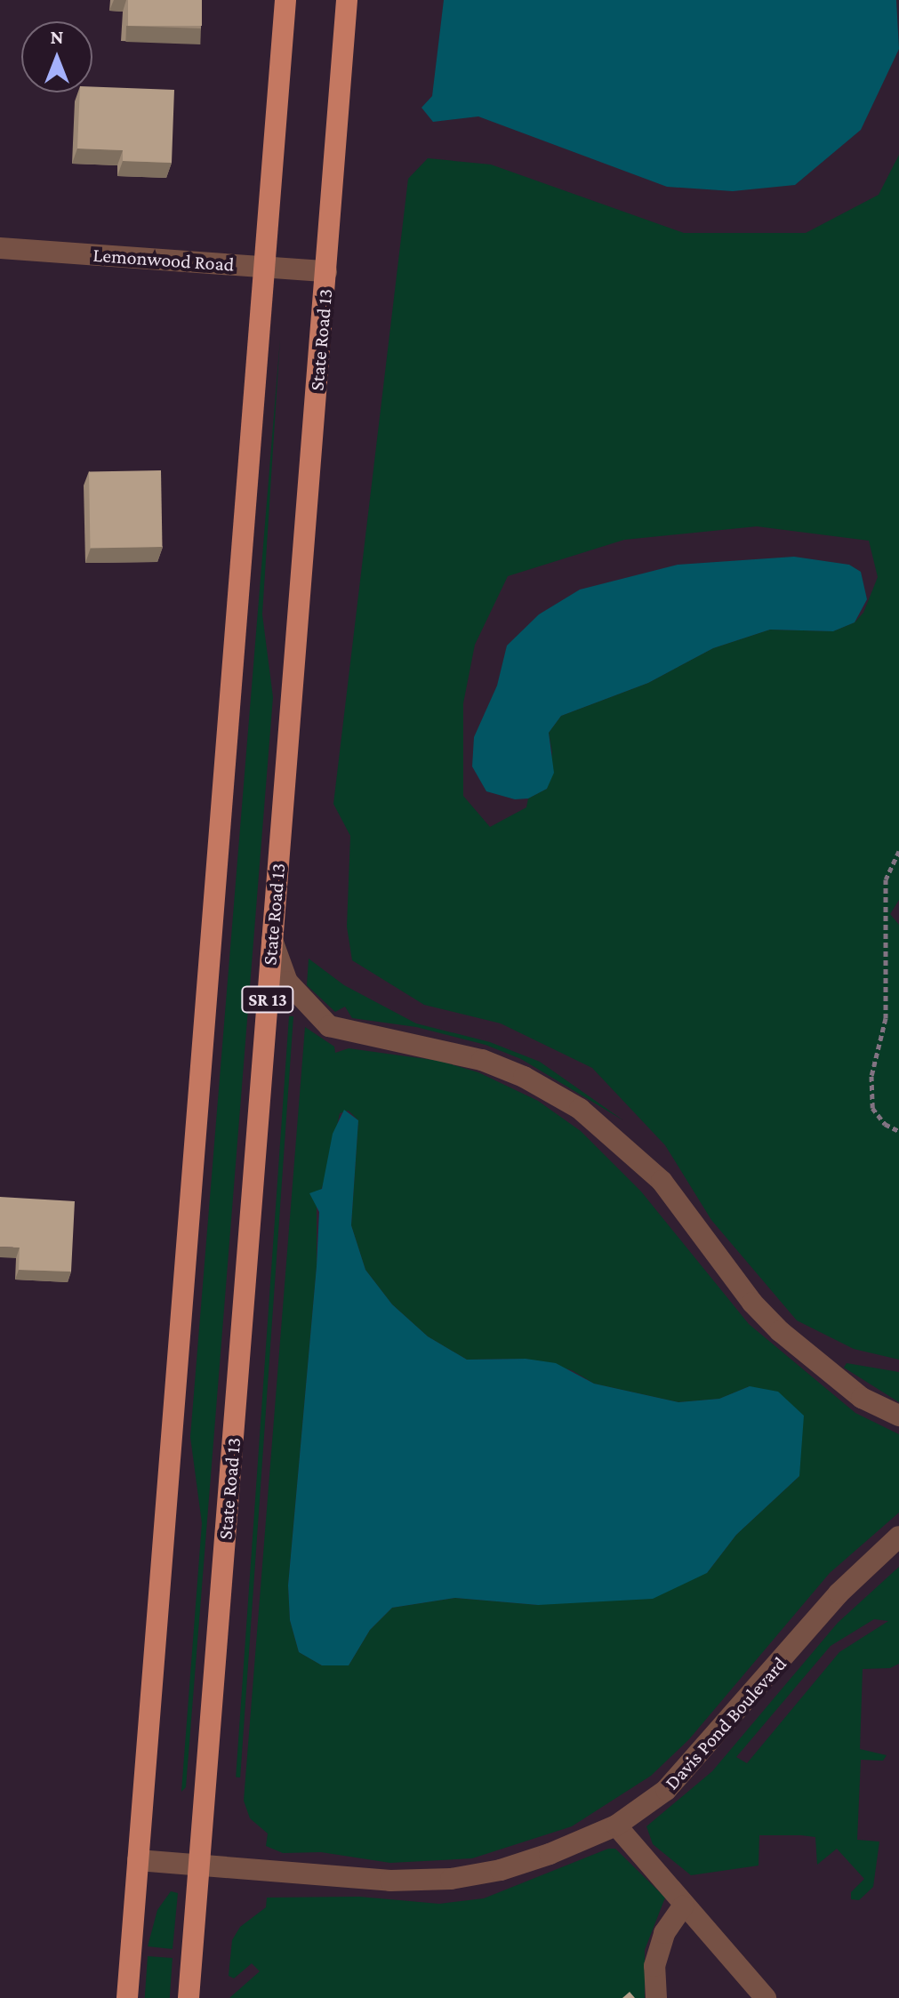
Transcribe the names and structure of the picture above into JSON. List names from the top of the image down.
{
  "streets": {
    "main road": ["State Road 13", "SR 13"],
    "street": ["Lemonwood Road", "Davis Pond Boulevard"]
  },
  "crossings": [
    ["Lemonwood Road", "State Road 13"],
    ["State Road 13", "Davis Pond Boulevard"]
  ],
  "north": "top"
}
